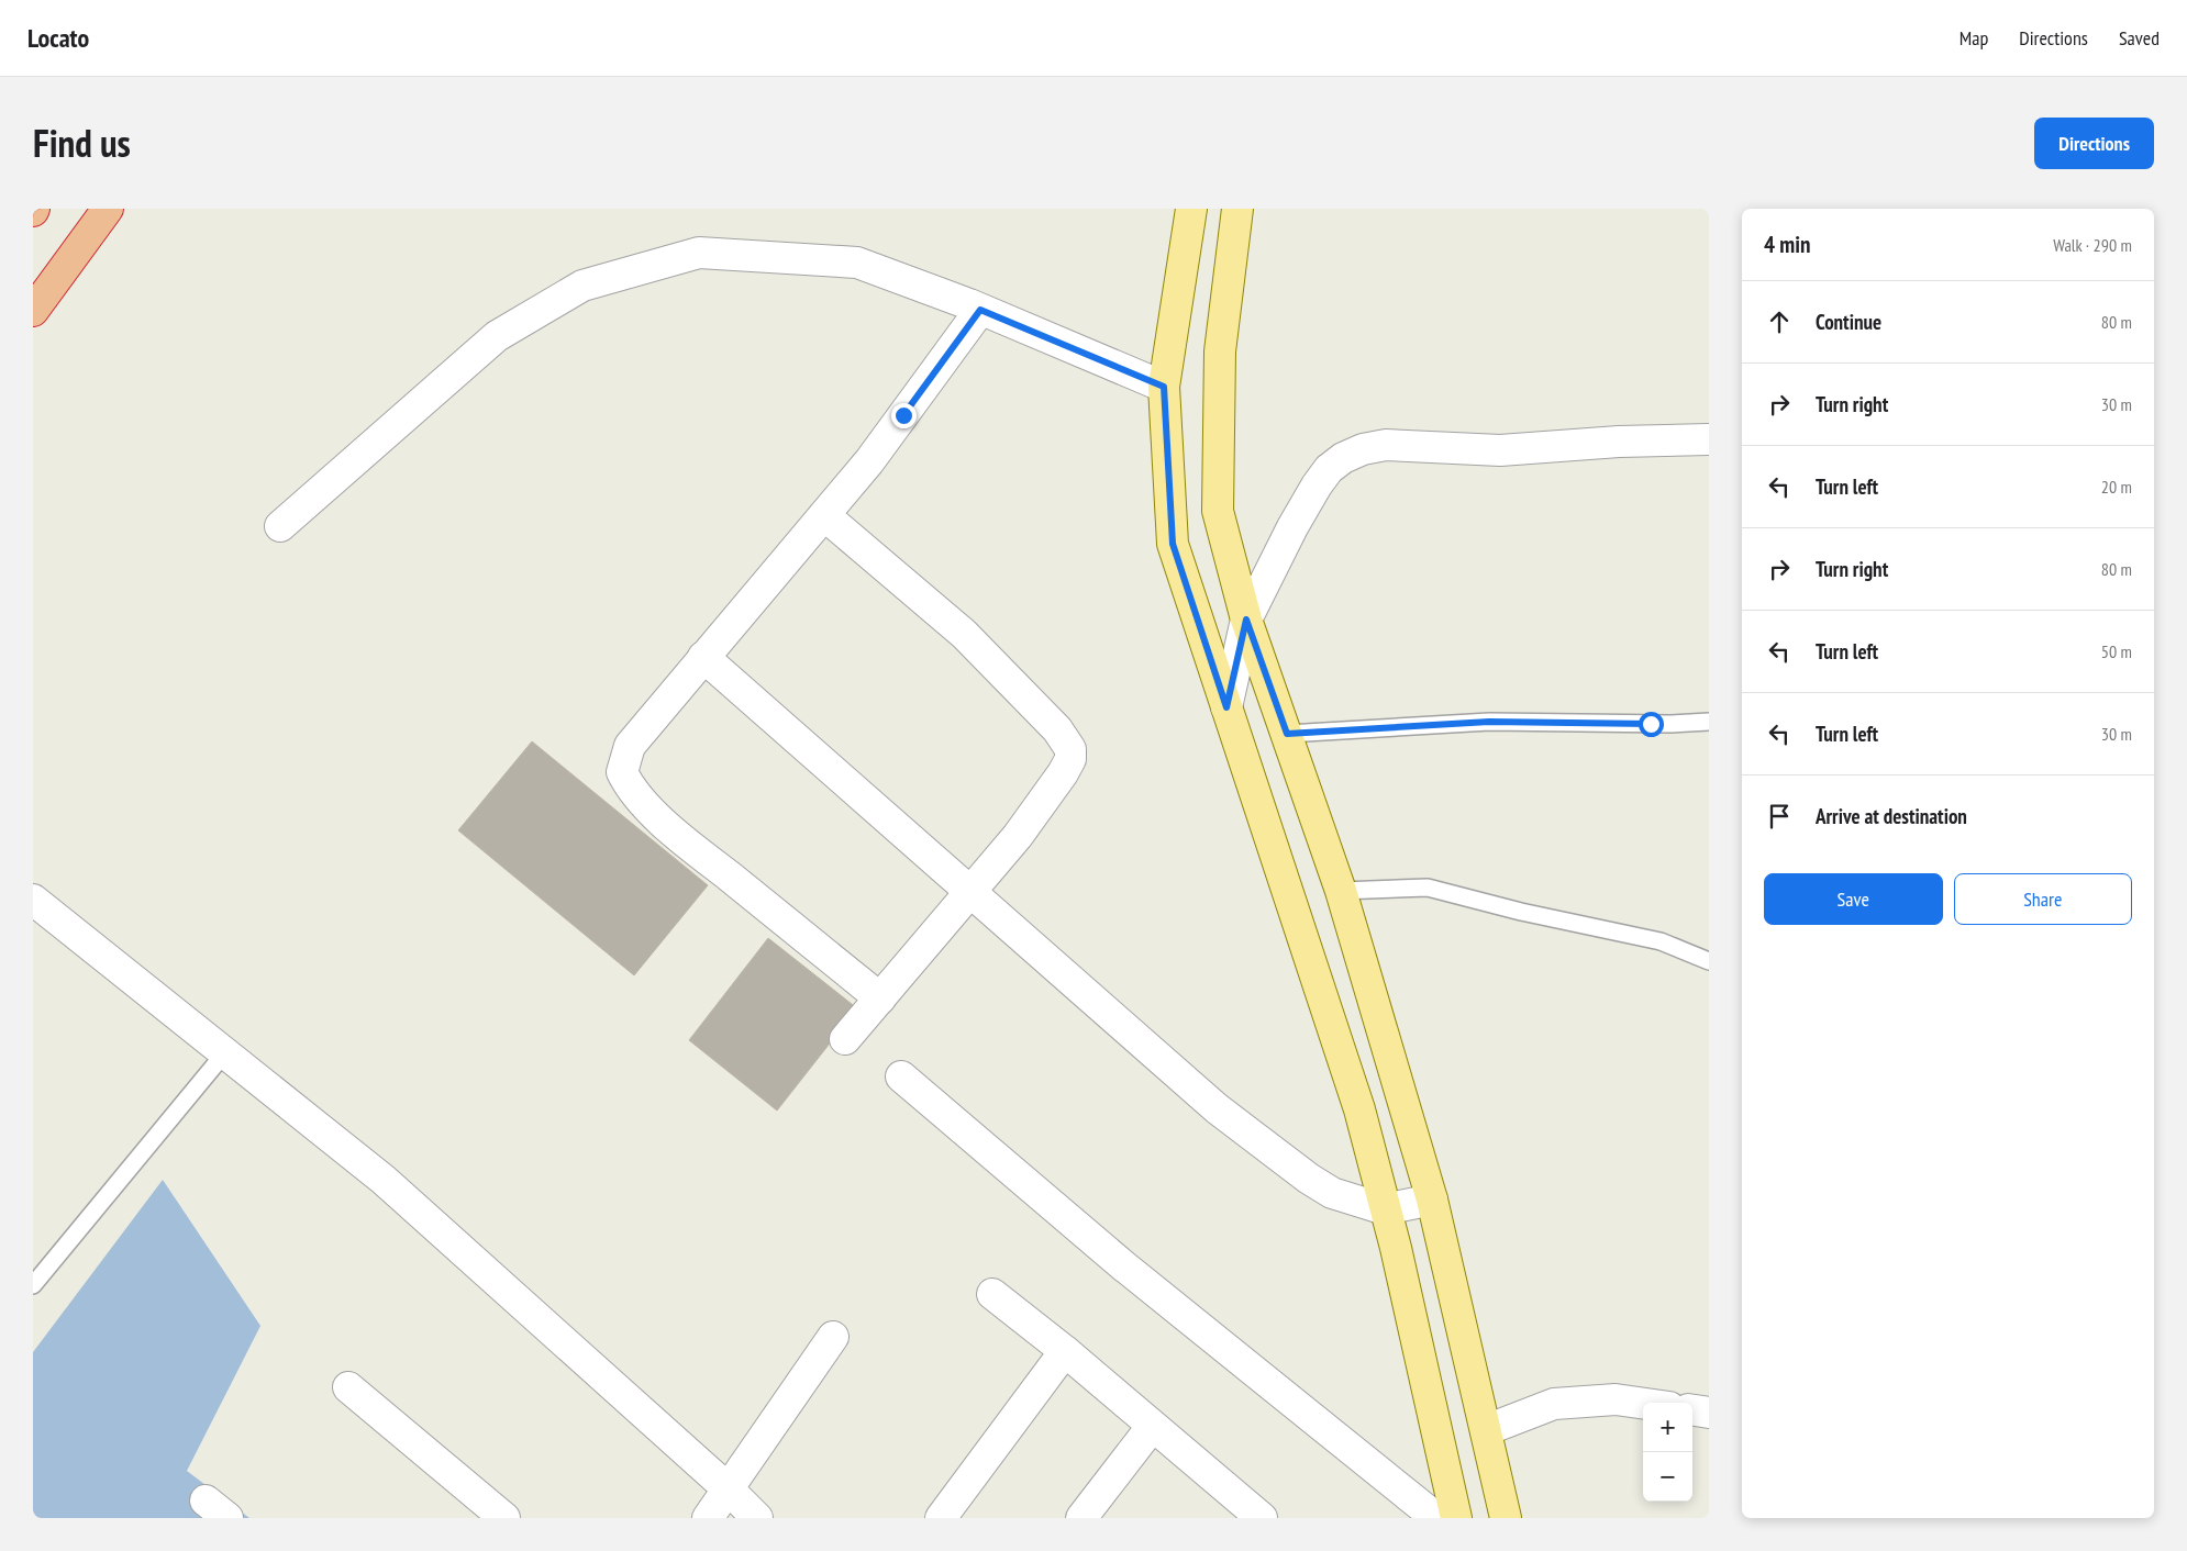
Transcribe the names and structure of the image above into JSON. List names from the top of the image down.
{
  "page": {
    "header": "Locato",
    "nav": ["Map", "Directions", "Saved"],
    "title": "Find us",
    "buttons": [
      "Directions",
      ["Save", "Share"]
    ],
    "heading": ["4 min", "Walk · 290 m"],
    "list": [
      ["Continue", "80 m"],
      ["Turn right", "30 m"],
      ["Turn left", "20 m"],
      ["Turn right", "80 m"],
      ["Turn left", "50 m"],
      ["Turn left", "30 m"],
      "Arrive at destination"
    ],
    "map_buttons": ["+", "−"]
  }
}
